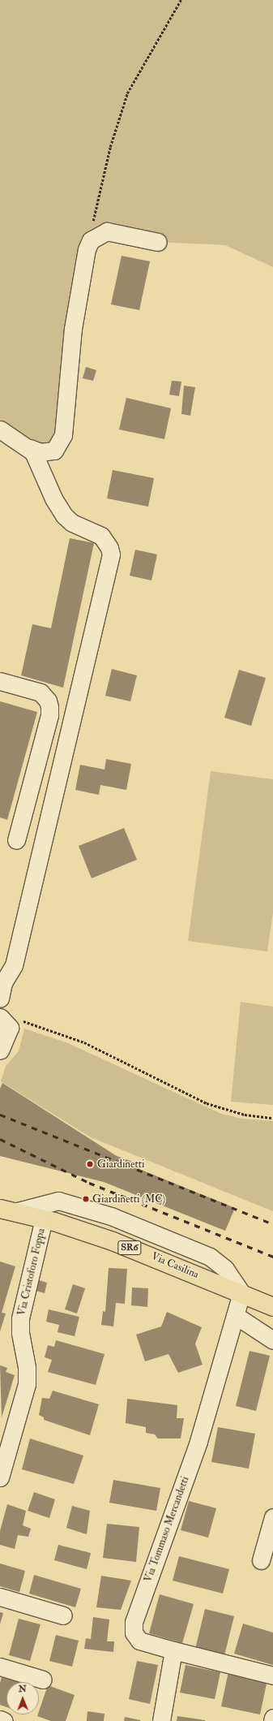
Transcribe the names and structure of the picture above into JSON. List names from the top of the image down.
{
  "streets": {
    "main road": ["SR6", "Via Casilina"],
    "street": ["Via Cristoforo Foppa", "Via Tommaso Mercandetti"]
  },
  "crossings": [
    ["Via Casilina", "Via Cristoforo Foppa"],
    ["Via Casilina", "Via Tommaso Mercandetti"]
  ],
  "places": ["Giardinetti", "Giardinetti (MC)"],
  "north": "top"
}
